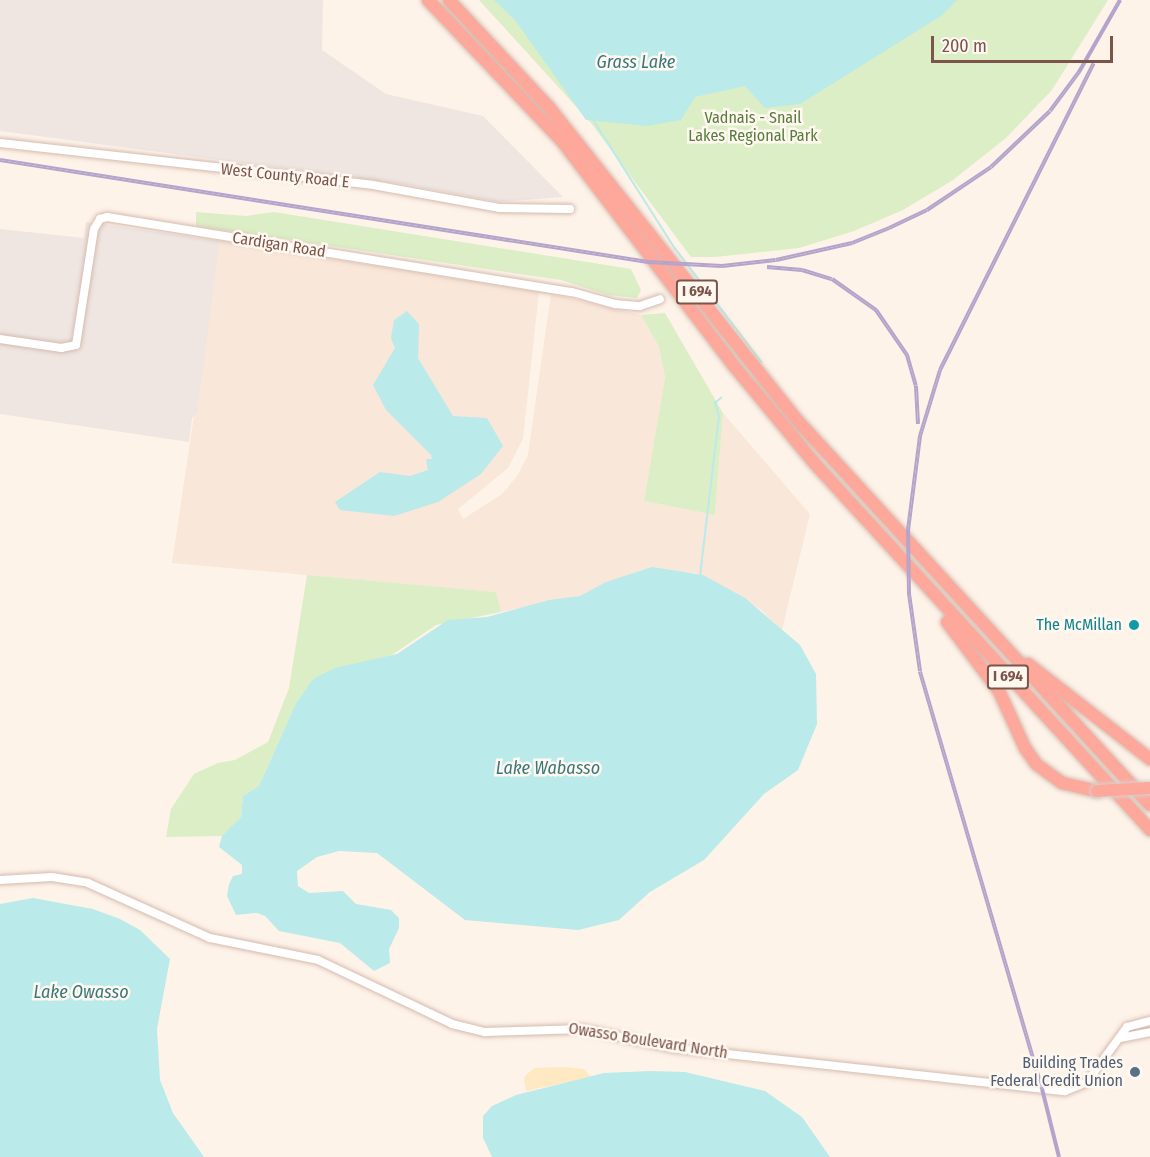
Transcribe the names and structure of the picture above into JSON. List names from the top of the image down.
{
  "streets": {
    "highway": ["I 694"],
    "street": ["West County Road E", "Cardigan Road", "Owasso Boulevard North"]
  },
  "water": ["Grass Lake", "Lake Wabasso", "Lake Owasso"],
  "parks": ["Vadnais - Snail Lakes Regional Park"],
  "places": ["The McMillan", "Building Trades Federal Credit Union"],
  "scale_bar": "200 m"
}
